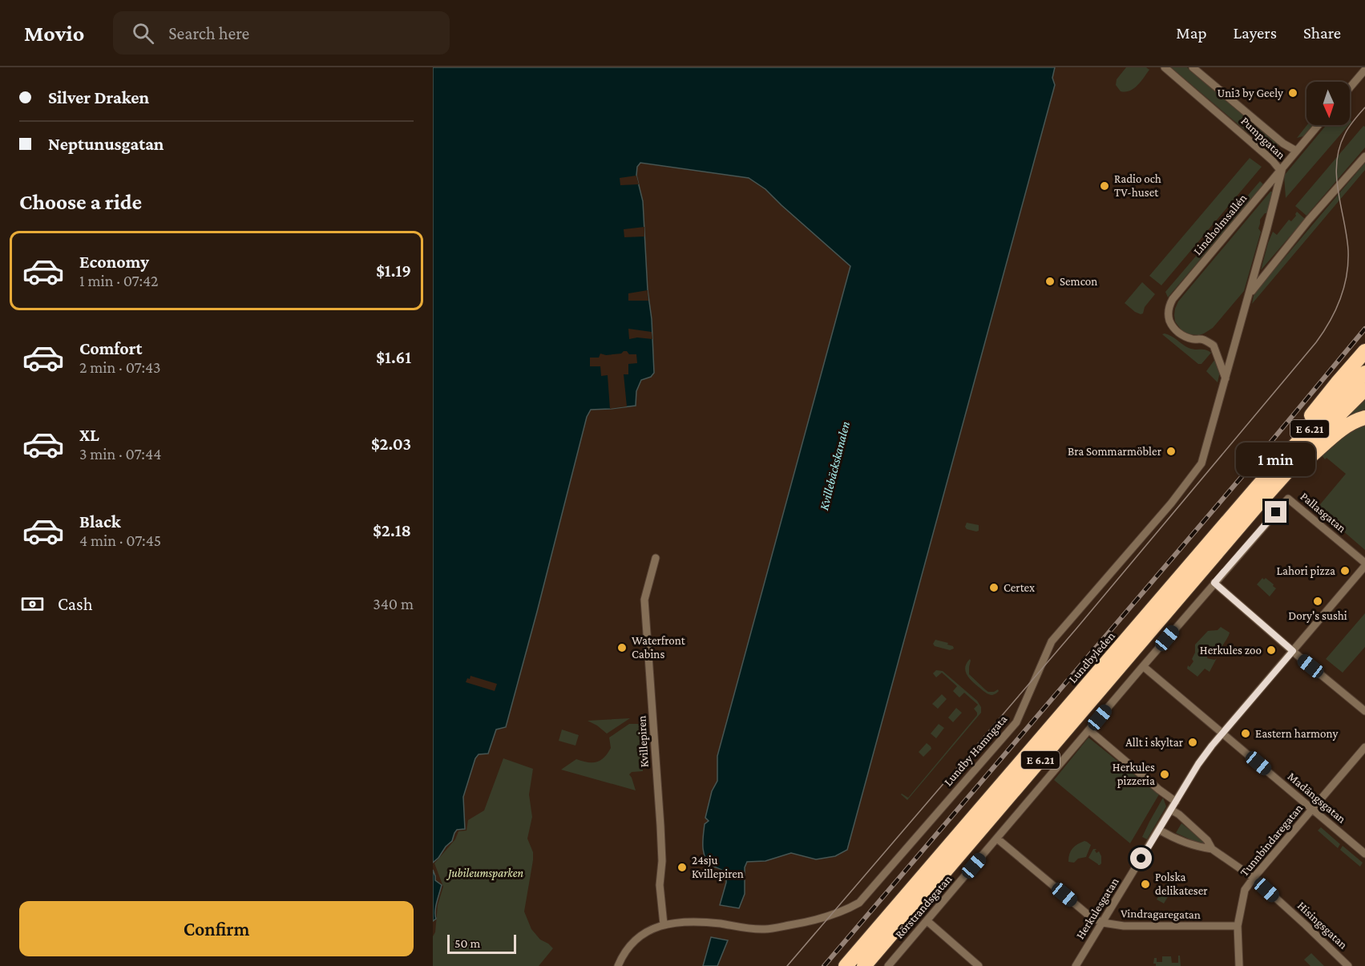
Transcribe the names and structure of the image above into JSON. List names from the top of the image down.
{
  "streets": {
    "highway": ["E 6.21", "Lundbyleden"],
    "street": [
      "Pumpgatan",
      "Lindholmsallén",
      "Pallasgatan",
      "Kvillepiren",
      "Lundby Hamngata",
      "Madängsgatan",
      "Tunnbindaregatan",
      "Rörstrandsgatan",
      "Herkulesgatan",
      "Vindragaregatan",
      "Hisingsgatan"
    ]
  },
  "crossings": [
    ["Pumpgatan", "Lindholmsallén"],
    ["Lindholmsallén", "Lundby Hamngata"],
    ["Pallasgatan", "Rörstrandsgatan"],
    ["Kvillepiren", "Lundby Hamngata"],
    ["Madängsgatan", "Tunnbindaregatan"],
    ["Madängsgatan", "Rörstrandsgatan"],
    ["Madängsgatan", "Herkulesgatan"],
    ["Tunnbindaregatan", "Vindragaregatan"],
    ["Tunnbindaregatan", "Hisingsgatan"],
    ["Rörstrandsgatan", "Vindragaregatan"],
    ["Herkulesgatan", "Vindragaregatan"],
    ["Herkulesgatan", "Hisingsgatan"]
  ],
  "water": ["Kvillebäckskanalen"],
  "parks": ["Jubileumsparken"],
  "places": [
    "Uni3 by Geely",
    "Radio och TV-huset",
    "Semcon",
    "Bra Sommarmöbler",
    "Lahori pizza",
    "Certex",
    "Dory's sushi",
    "Waterfront Cabins",
    "Herkules zoo",
    "Eastern harmony",
    "Allt i skyltar",
    "Herkules pizzeria",
    "24sju Kvillepiren",
    "Polska delikateser"
  ],
  "scale_bar": "50 m",
  "north": "bottom",
  "page": {
    "header": "Movio",
    "search": "Search here",
    "nav": ["Map", "Layers", "Share"],
    "banner": ["Silver Draken", "Neptunusgatan"],
    "heading": "Choose a ride",
    "list": [
      {
        "name": "Economy",
        "note": "1 min · 07:42",
        "value": "$1.19"
      },
      {
        "name": "Comfort",
        "note": "2 min · 07:43",
        "value": "$1.61"
      },
      {
        "name": "XL",
        "note": "3 min · 07:44",
        "value": "$2.03"
      },
      {
        "name": "Black",
        "note": "4 min · 07:45",
        "value": "$2.18"
      }
    ],
    "bubble": "1 min",
    "pay": ["Cash", "340 m"],
    "buttons": "Confirm",
    "scale": "50 m"
  }
}
